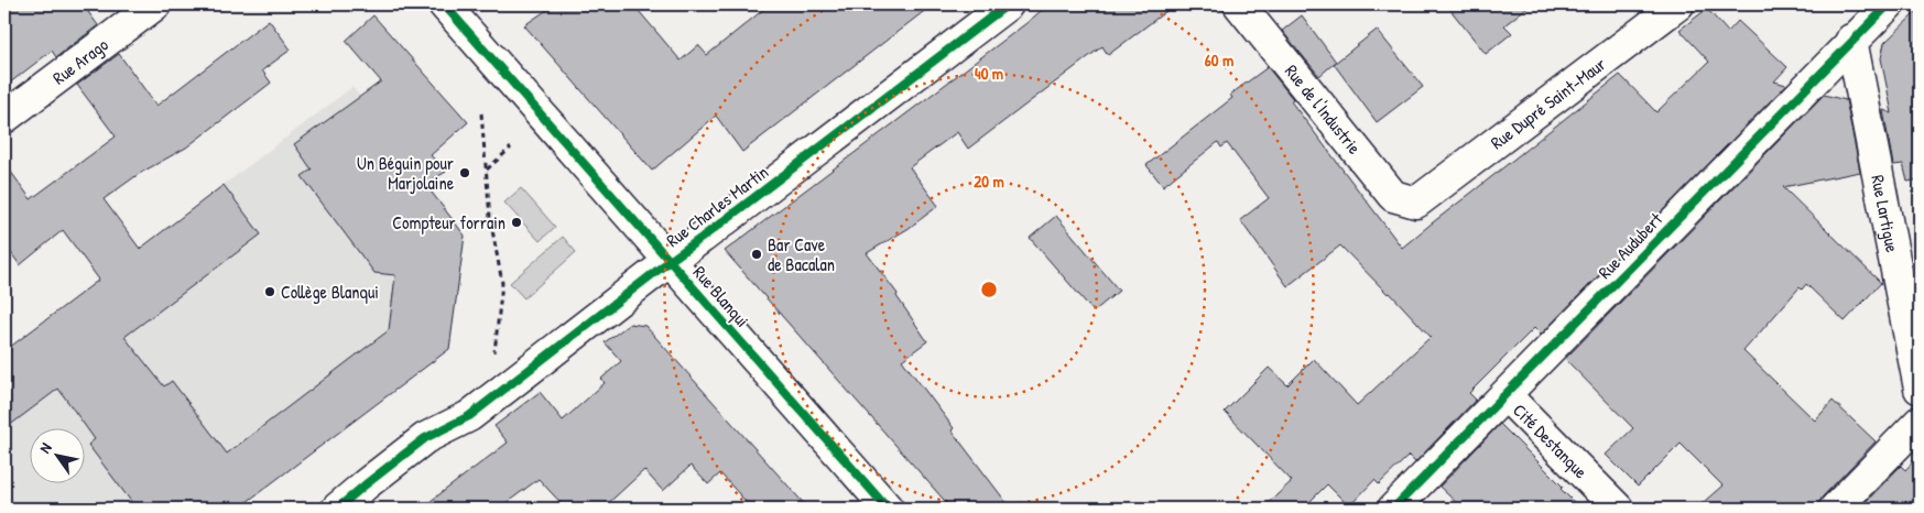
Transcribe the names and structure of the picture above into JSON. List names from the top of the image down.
{
  "streets": {
    "street": [
      "Rue Arago",
      "Rue Dupré Saint-Maur",
      "Rue de l'Industrie",
      "Rue Charles Martin",
      "Rue Lartigue",
      "Rue Audubert",
      "Rue Blanqui",
      "Cité Destanque"
    ]
  },
  "crossings": [
    ["Rue Dupré Saint-Maur", "Rue de l'Industrie"],
    ["Rue Charles Martin", "Rue Blanqui"],
    ["Rue Lartigue", "Rue Audubert"],
    ["Rue Audubert", "Cité Destanque"]
  ],
  "places": [
    "Un Béguin pour Marjolaine",
    "Compteur forrain",
    "Bar Cave de Bacalan",
    "Collège Blanqui"
  ],
  "north": "top left",
  "rings": ["60 m", "40 m", "20 m"]
}
